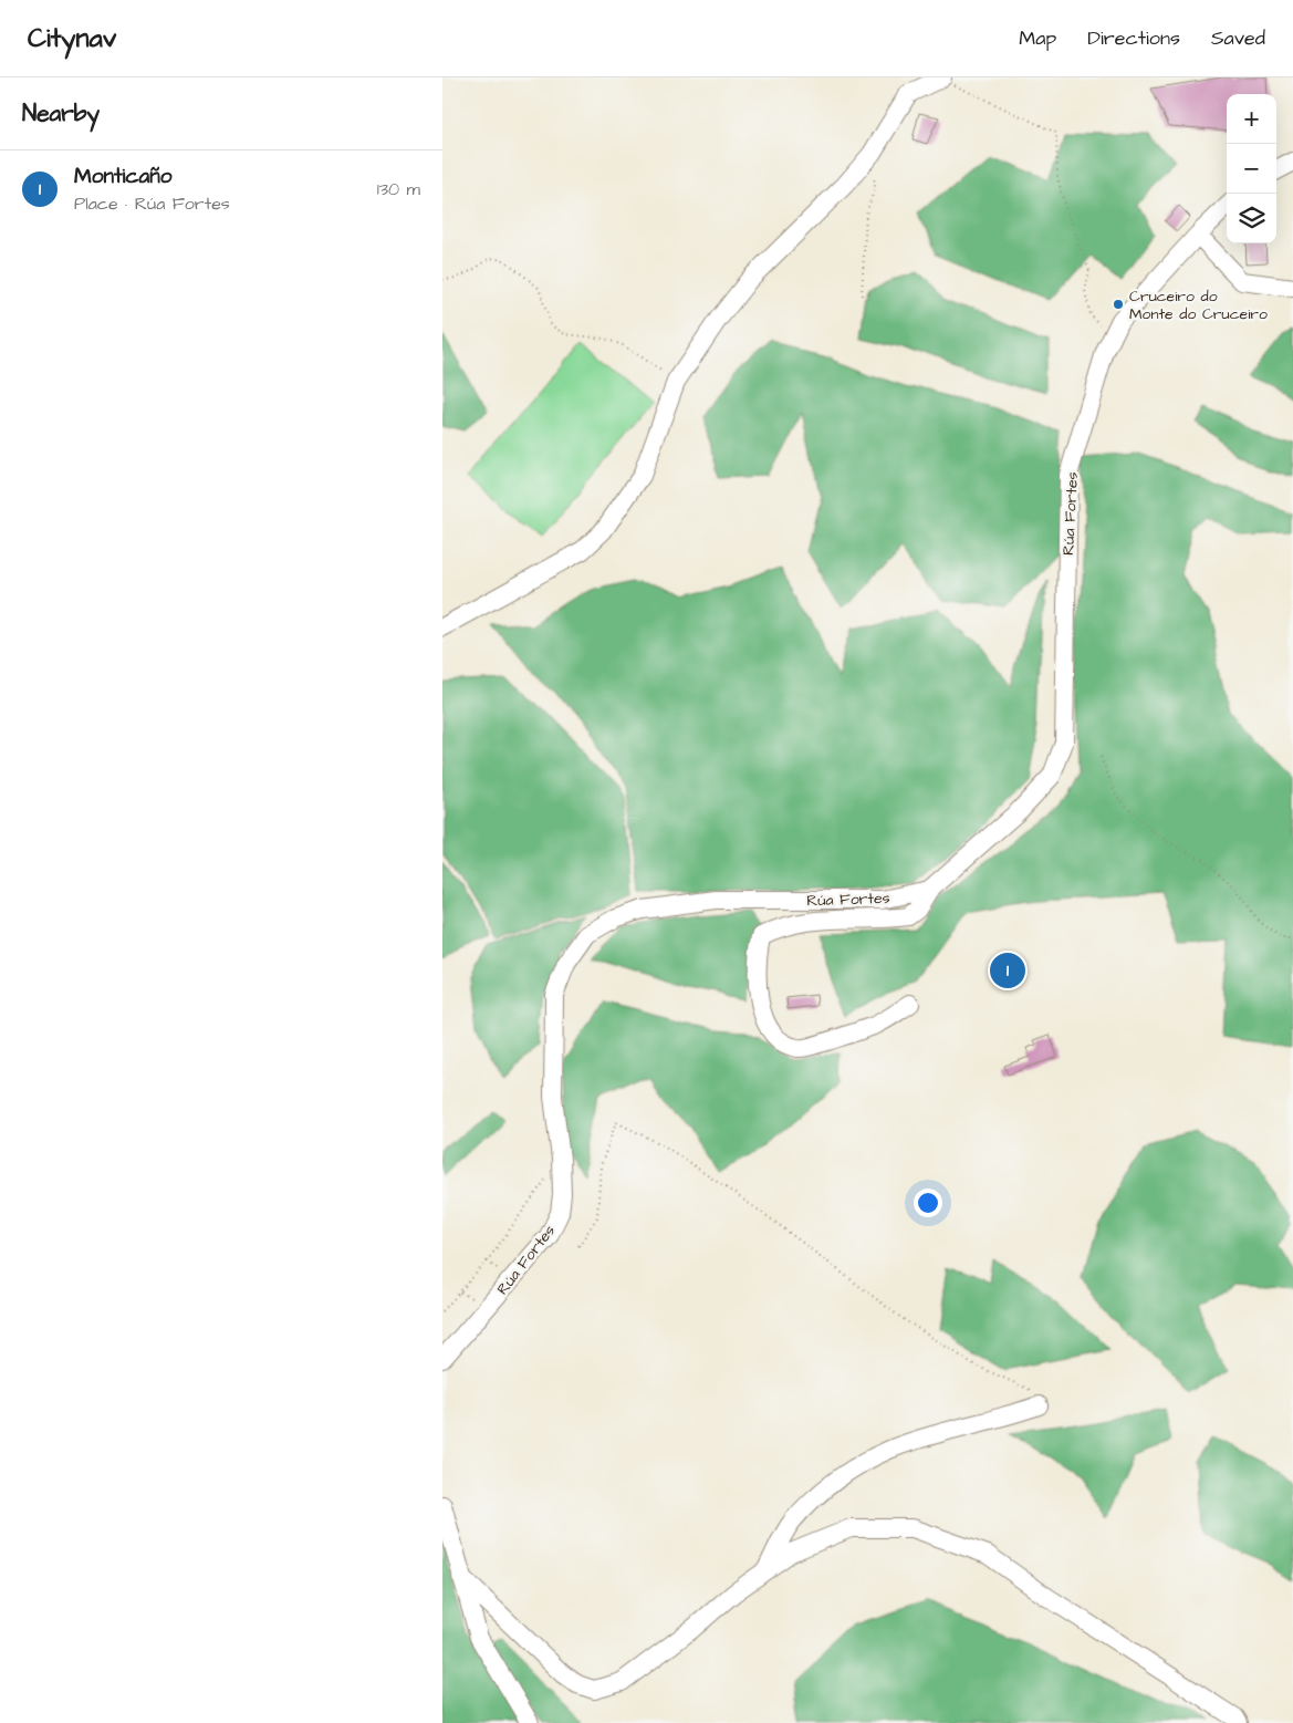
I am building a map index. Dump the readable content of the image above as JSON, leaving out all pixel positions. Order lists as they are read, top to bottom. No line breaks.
{"streets":{"street":["Rúa Fortes"]},"places":["Cruceiro do Monte do Cruceiro"],"page":{"header":"Citynav","nav":["Map","Directions","Saved"],"heading":"Nearby","map_buttons":["+","−"],"list":[{"mark":"1","name":"Monticaño","note":"Place · Rúa Fortes","value":"130 m"}],"pins":"1"}}
